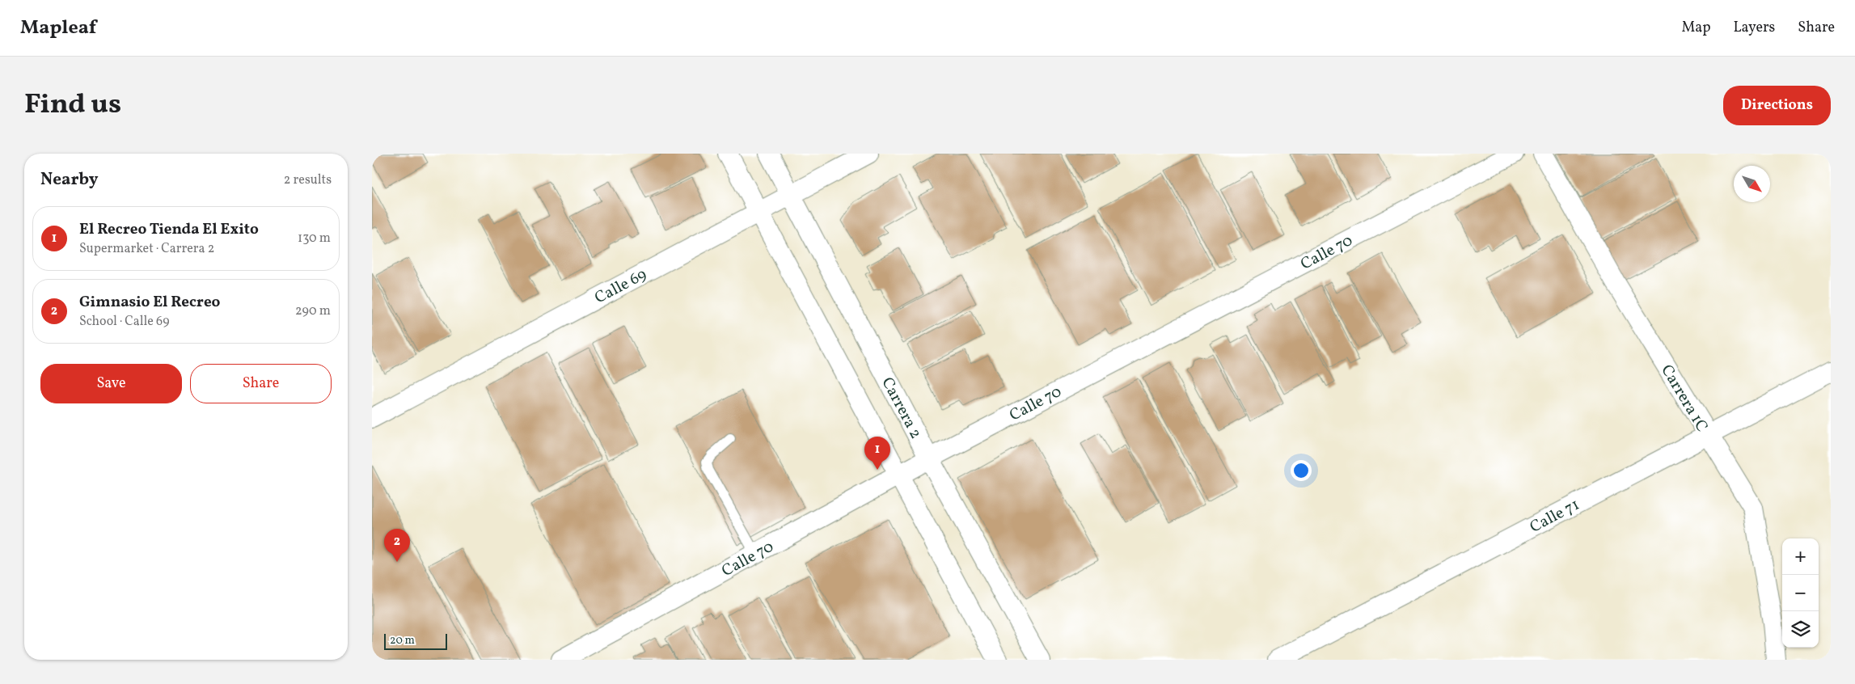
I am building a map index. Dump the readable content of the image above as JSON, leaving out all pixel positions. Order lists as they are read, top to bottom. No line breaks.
{"streets":{"street":["Calle 70","Calle 69","Carrera 1C","Carrera 2","Calle 71"]},"crossings":[["Calle 70","Carrera 2"],["Calle 69","Carrera 2"],["Carrera 1C","Calle 71"]],"scale_bar":"20 m","north":"bottom right","page":{"header":"Mapleaf","nav":["Map","Layers","Share"],"title":"Find us","buttons":["Directions",["Save","Share"]],"heading":["Nearby","2 results"],"list":[{"mark":"1","name":"El Recreo Tienda El Exito","note":"Supermarket · Carrera 2","value":"130 m"},{"mark":"2","name":"Gimnasio El Recreo","note":"School · Calle 69","value":"290 m"}],"pins":["1","2"],"map_buttons":["+","−"],"scale":"20 m"}}
